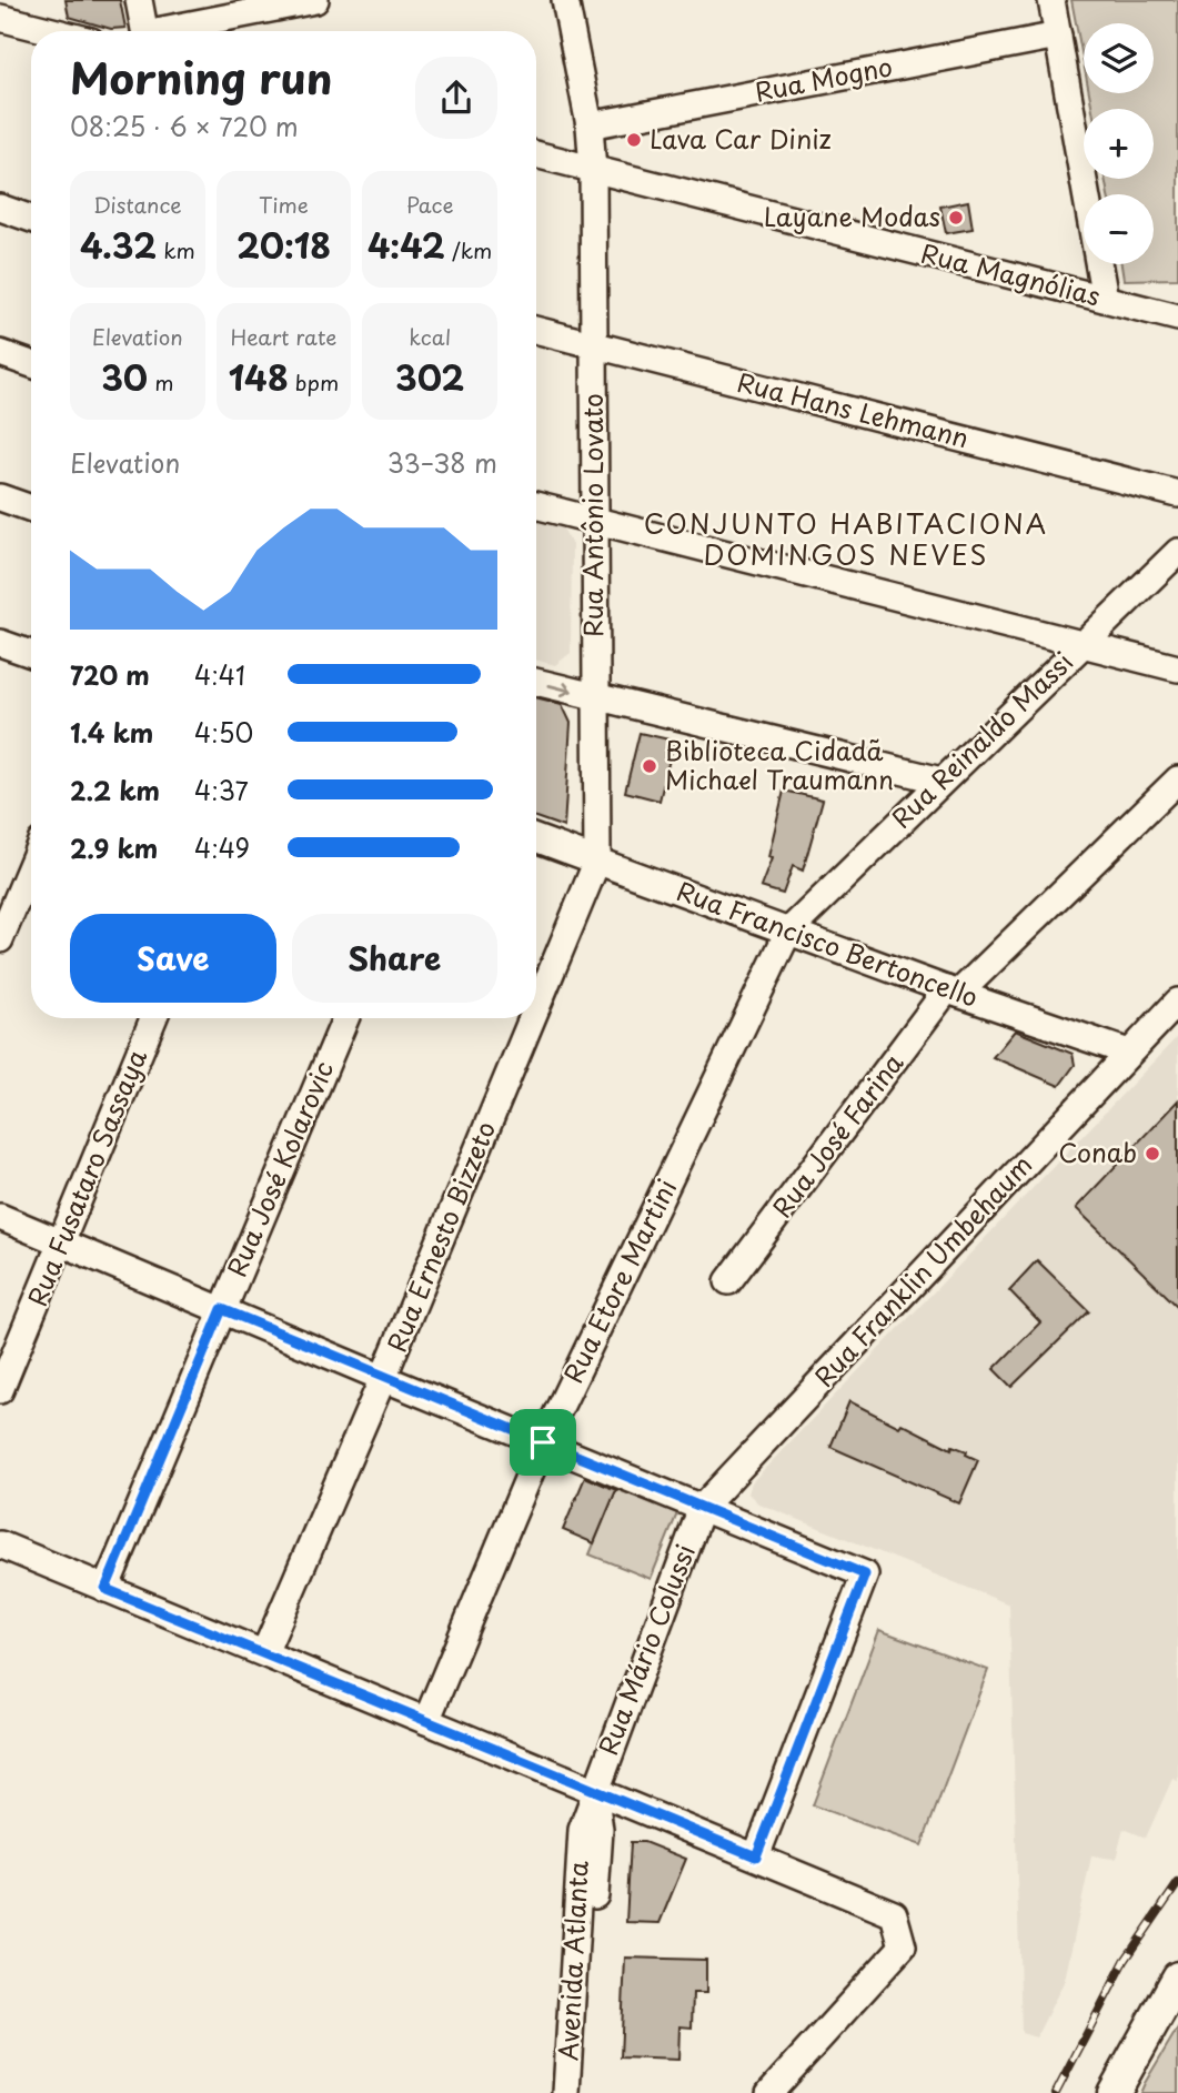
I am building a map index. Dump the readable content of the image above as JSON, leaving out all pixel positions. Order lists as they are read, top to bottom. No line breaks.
{"streets":{"street":["Rua Mogno","Rua Magnólias","Rua Hans Lehmann","Rua Antônio Lovato","Rua Reinaldo Massi","Rua Francisco Bertoncello","Rua José Farina","Rua José Kolarovic","Rua Fusataro Sassaya","Rua Ernesto Bizzeto","Rua Franklin Umbehaum","Rua Etore Martini","Rua Mário Colussi","Avenida Atlanta"]},"crossings":[["Rua Mogno","Rua Antônio Lovato"],["Rua Magnólias","Rua Antônio Lovato"],["Rua Hans Lehmann","Rua Antônio Lovato"],["Rua Antônio Lovato","Rua Francisco Bertoncello"],["Rua Antônio Lovato","Rua Ernesto Bizzeto"],["Rua Reinaldo Massi","Rua Francisco Bertoncello"],["Rua Reinaldo Massi","Rua Etore Martini"],["Rua Francisco Bertoncello","Rua José Farina"],["Rua Francisco Bertoncello","Rua Ernesto Bizzeto"],["Rua Francisco Bertoncello","Rua Franklin Umbehaum"],["Rua Francisco Bertoncello","Rua Etore Martini"],["Rua Franklin Umbehaum","Rua Mário Colussi"],["Rua Mário Colussi","Avenida Atlanta"]],"districts":["CONJUNTO HABITACIONA DOMINGOS NEVES"],"places":["Lava Car Diniz","Layane Modas","Biblioteca Cidadã Michael Traumann","Conab"],"page":{"map_buttons":["+","−"],"heading":["Morning run","08:25 · 6 × 720 m"],"stats":[["Distance","4.32 km"],["Time","20:18"],["Pace","4:42 /km"],["Elevation","30 m"],["Heart rate","148 bpm"],["kcal","302"]],"chart":["Elevation","33–38 m"],"list":[{"name":"720 m","note":"4:41"},{"name":"1.4 km","note":"4:50"},{"name":"2.2 km","note":"4:37"},{"name":"2.9 km","note":"4:49"}],"buttons":["Save","Share"]}}
